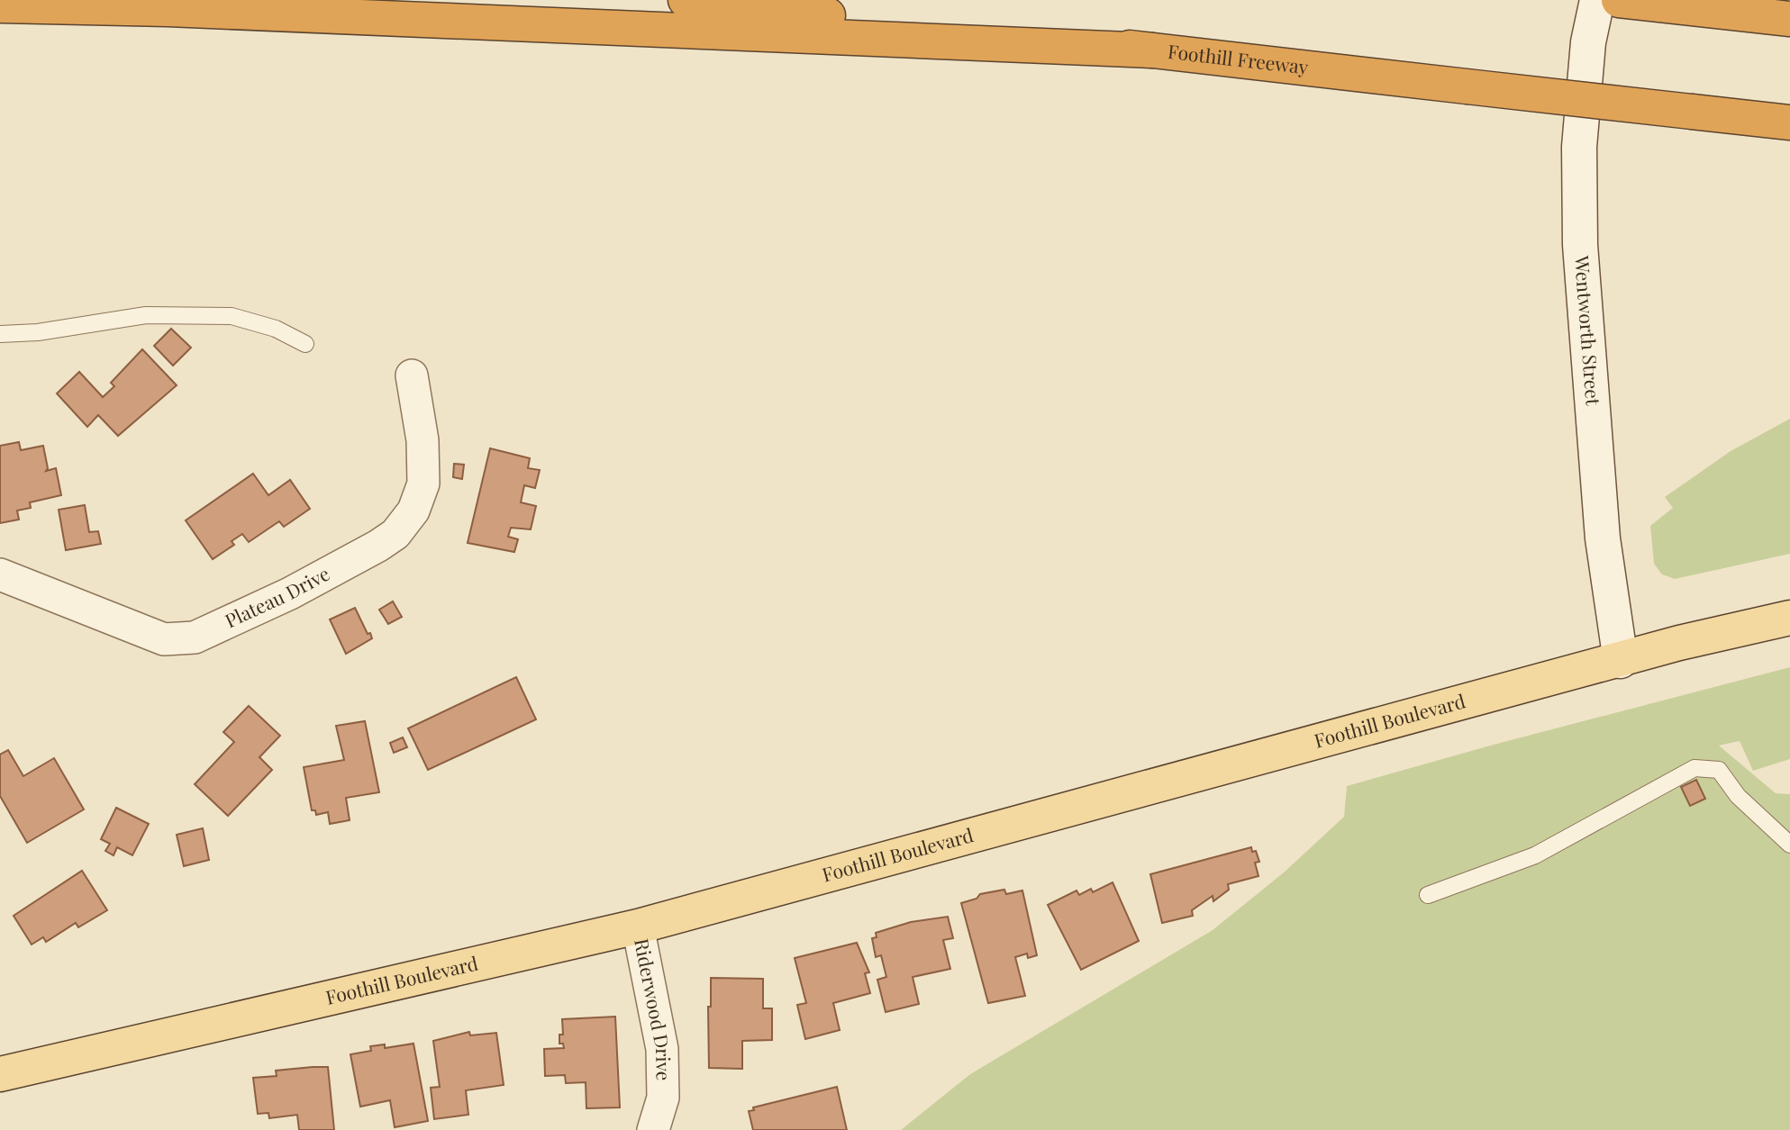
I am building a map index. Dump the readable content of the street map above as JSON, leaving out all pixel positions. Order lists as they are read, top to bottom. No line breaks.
{"streets":{"highway":["Foothill Freeway"],"main road":["Wentworth Street","Foothill Boulevard"],"street":["Plateau Drive","Riderwood Drive"]},"crossings":[["Wentworth Street","Foothill Boulevard"],["Foothill Boulevard","Riderwood Drive"]]}
